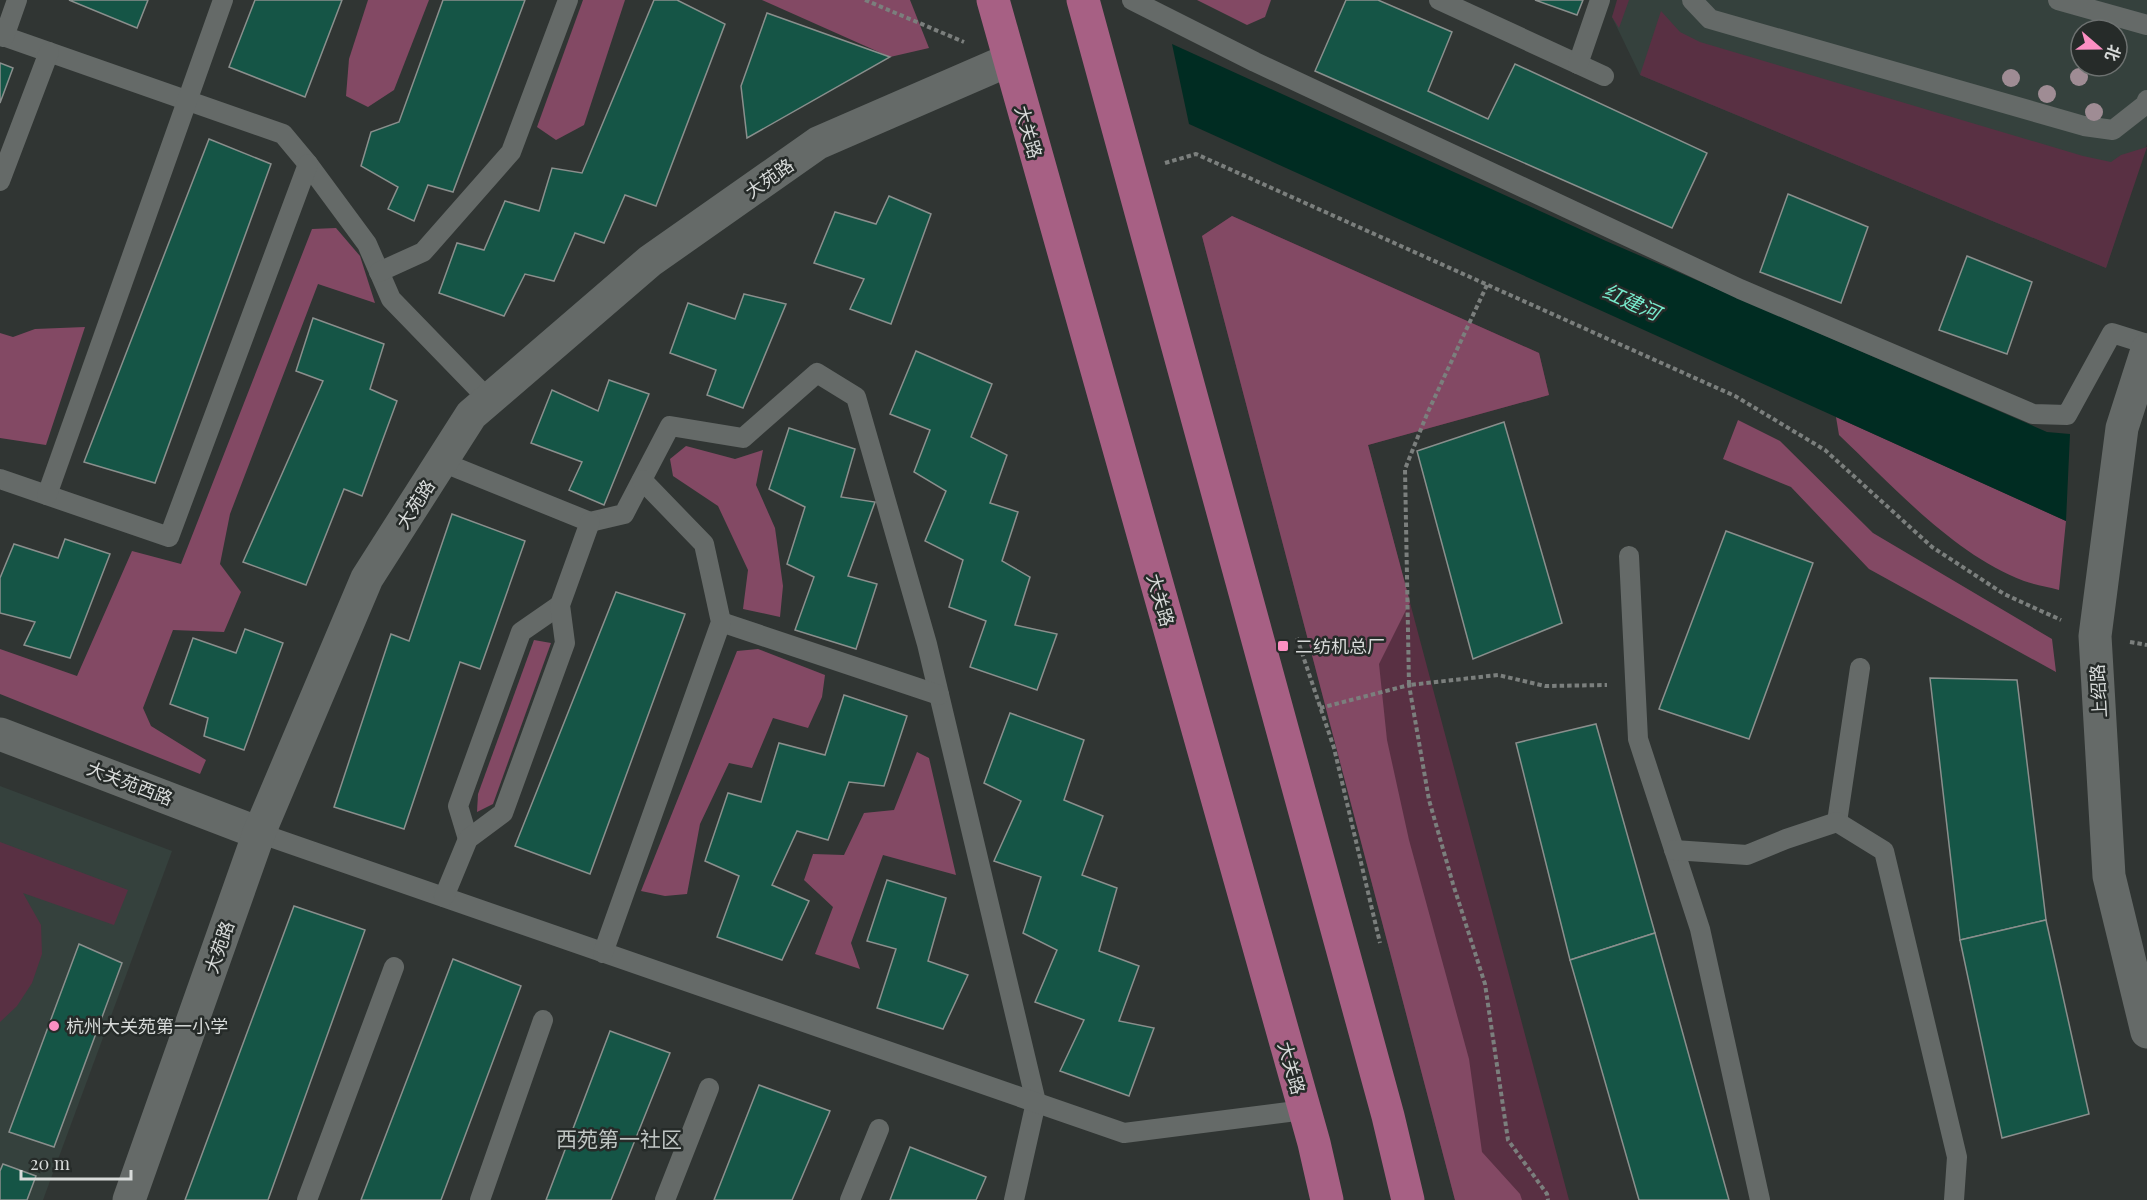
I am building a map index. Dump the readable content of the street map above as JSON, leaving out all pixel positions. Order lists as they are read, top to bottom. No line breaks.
{"streets":{"main road":["大关路"],"street":["大苑路","上绍路","大关苑西路"]},"crossings":[["大关路","大苑路"],["大苑路","大关苑西路"]],"districts":["西苑第一社区"],"water":["红建河"],"places":{"transit":["二纺机总厂"],"other":["杭州大关苑第一小学"]},"scale_bar":"20 m","north":"right"}
